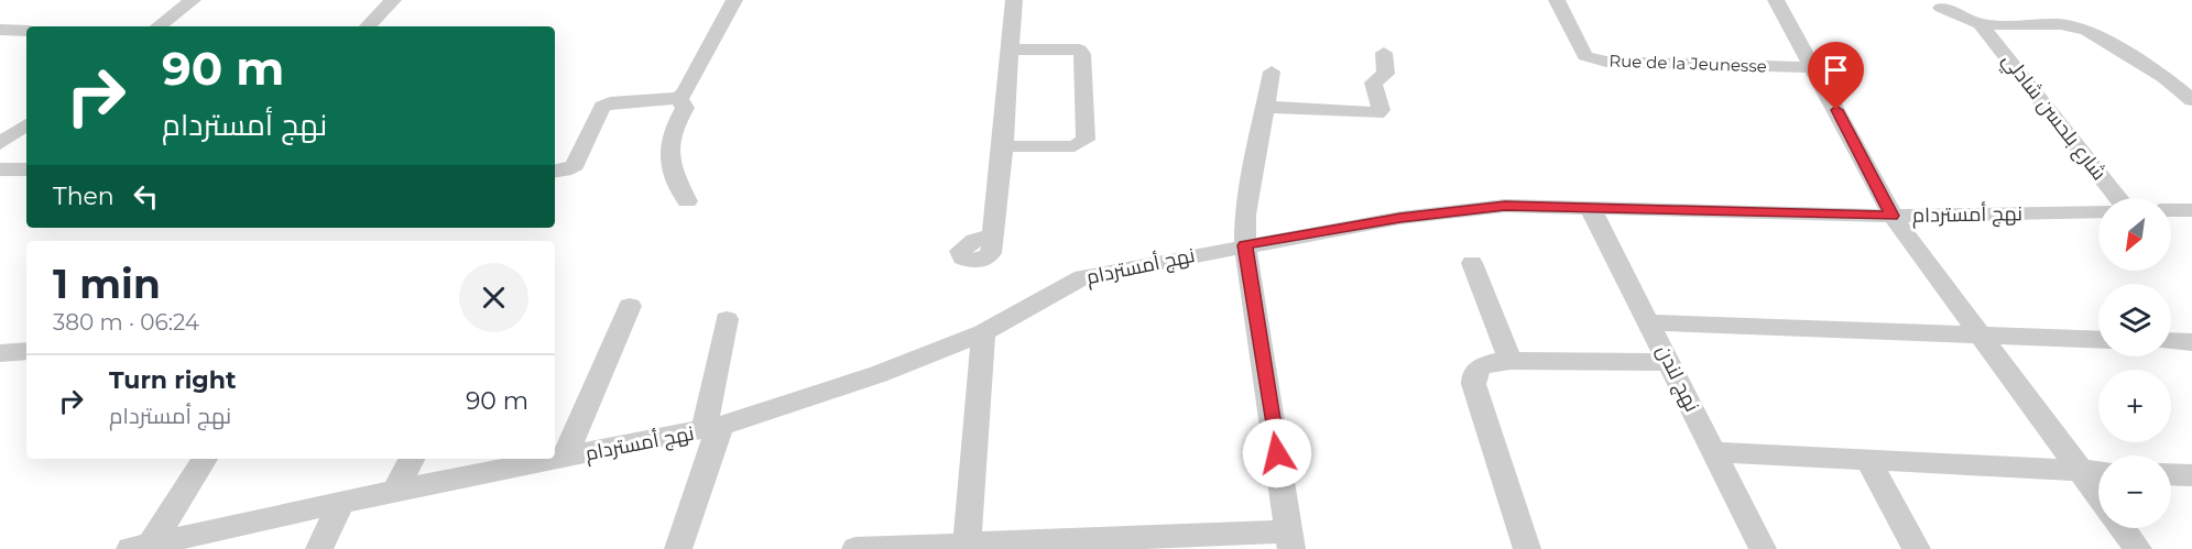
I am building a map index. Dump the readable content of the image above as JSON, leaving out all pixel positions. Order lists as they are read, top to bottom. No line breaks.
{"streets":{"street":["Rue de la Jeunesse","شارع بلحسن شادلي","نهج أمستردام","نهج لندن"]},"crossings":[["نهج أمستردام","نهج لندن"]],"north":"bottom left","page":{"turn":["90 m","نهج أمستردام"],"then":"Then","map_buttons":["+","−"],"heading":["1 min","380 m · 06:24"],"list":[{"name":"Turn right","note":"نهج أمستردام","value":"90 m"}]}}
